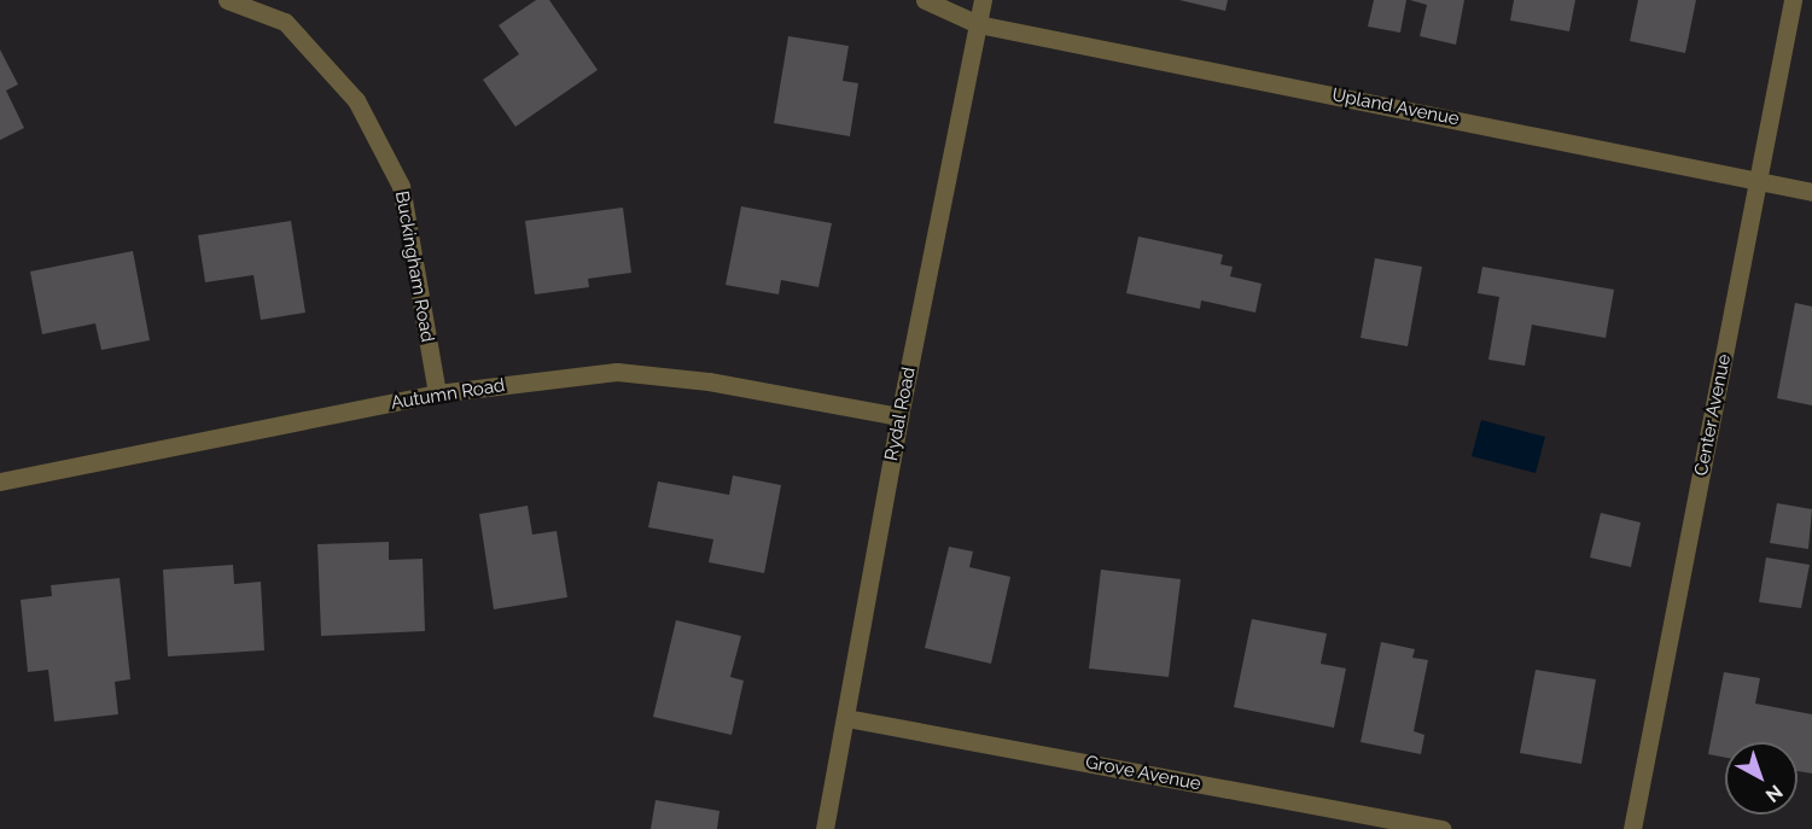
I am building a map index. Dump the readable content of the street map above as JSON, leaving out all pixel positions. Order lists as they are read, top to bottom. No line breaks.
{"streets":{"street":["Upland Avenue","Buckingham Road","Autumn Road","Rydal Road","Center Avenue","Grove Avenue"]},"crossings":[["Upland Avenue","Rydal Road"],["Upland Avenue","Center Avenue"],["Buckingham Road","Autumn Road"],["Autumn Road","Rydal Road"],["Rydal Road","Grove Avenue"]],"north":"bottom right"}
